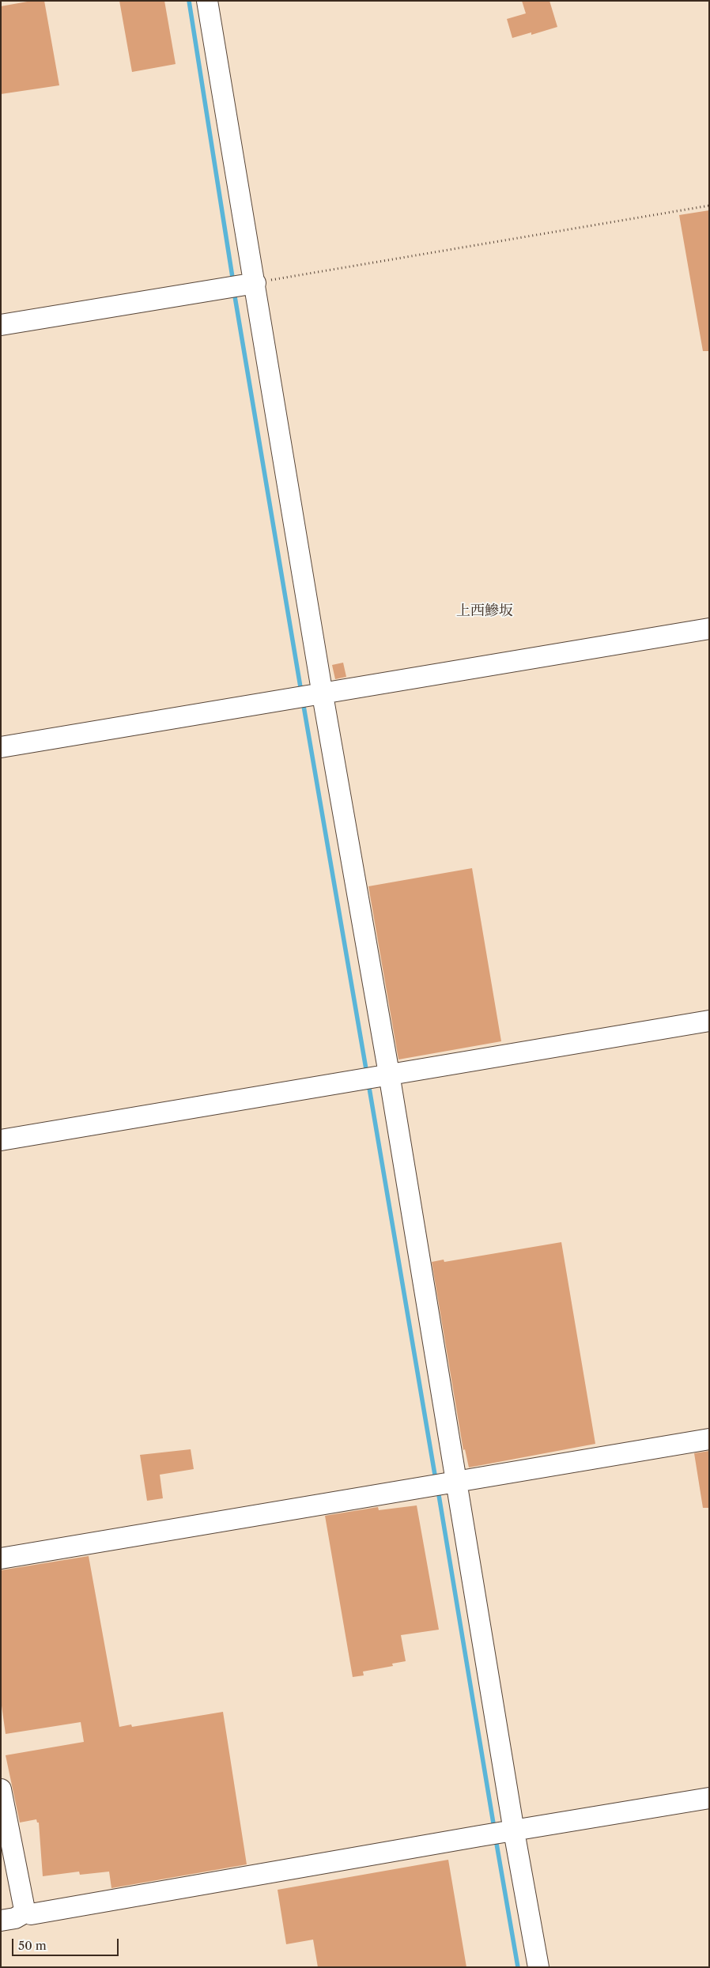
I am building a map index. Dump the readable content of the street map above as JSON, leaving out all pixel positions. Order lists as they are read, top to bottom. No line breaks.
{"districts":["上西鰺坂"],"scale_bar":"50 m"}
